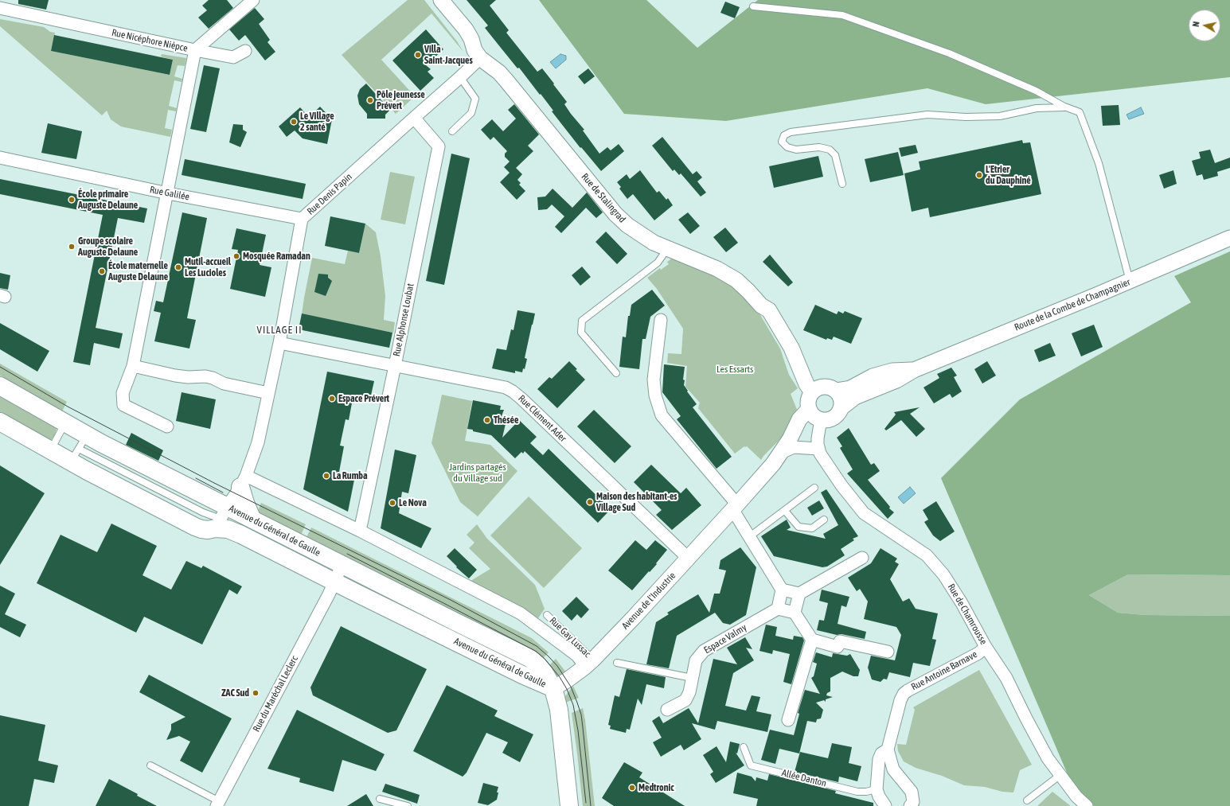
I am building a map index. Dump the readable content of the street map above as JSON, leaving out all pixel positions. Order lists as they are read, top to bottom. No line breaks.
{"streets":{"main road":["Avenue du Général de Gaulle"],"street":["Rue Nicéphore Nièpce","Rue Galilée","Rue Denis Papin","Rue de Stalingrad","Route de la Combe de Champagnier","Rue Alphonse Loubat","Rue Clément Ader","Avenue de l'Industrie","Rue de Chamrousse","Espace Valmy","Rue Antoine Barnave","Rue du Maréchal Leclerc"],"lane":["Rue Gay Lussac","Allée Danton"]},"crossings":[["Rue Nicéphore Nièpce","Rue Galilée"],["Rue Galilée","Rue Denis Papin"],["Rue Denis Papin","Rue de Stalingrad"],["Rue Denis Papin","Rue Alphonse Loubat"],["Rue Denis Papin","Rue Clément Ader"],["Rue Denis Papin","Avenue du Général de Gaulle"],["Rue de Stalingrad","Route de la Combe de Champagnier"],["Rue de Stalingrad","Avenue de l'Industrie"],["Rue de Stalingrad","Rue de Chamrousse"],["Route de la Combe de Champagnier","Avenue de l'Industrie"],["Route de la Combe de Champagnier","Rue de Chamrousse"],["Rue Alphonse Loubat","Rue Clément Ader"],["Rue Clément Ader","Avenue de l'Industrie"],["Avenue du Général de Gaulle","Avenue de l'Industrie"],["Avenue du Général de Gaulle","Rue du Maréchal Leclerc"],["Avenue de l'Industrie","Rue de Chamrousse"],["Avenue de l'Industrie","Rue Gay Lussac"],["Rue de Chamrousse","Rue Antoine Barnave"],["Rue Antoine Barnave","Allée Danton"]],"districts":["VILLAGE II"],"parks":["Les Essarts","Jardins partagés du Village sud"],"places":["Villa Saint-Jacques","Pôle jeunesse Prévert","Le Village 2 santé","L'Etrier du Dauphiné","École primaire Auguste Delaune","Groupe scolaire Auguste Delaune","Mosquée Ramadan","Mutil-accueil Les Lucioles","École maternelle Auguste Delaune","Espace Prévert","Thésée","La Rumba","Maison des habitant-es Village Sud","Le Nova","ZAC Sud","Medtronic"],"north":"left"}
